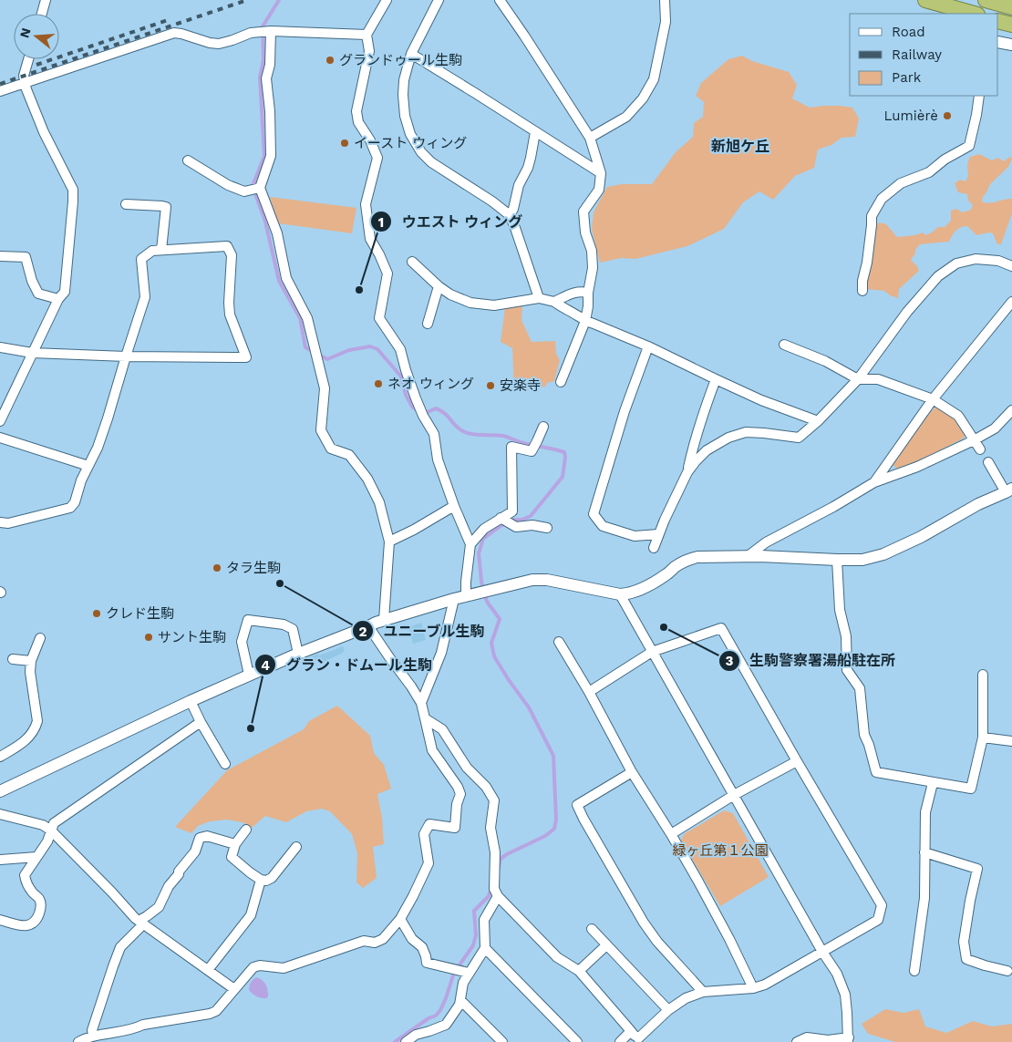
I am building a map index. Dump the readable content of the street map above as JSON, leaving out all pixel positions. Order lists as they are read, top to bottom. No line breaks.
{"districts":["新旭ケ丘"],"parks":["緑ヶ丘第１公園"],"places":["グランドゥール生駒","Lumièrè","イースト ウィング","ウエスト ウィング","ネオ ウィング","安楽寺","タラ生駒","ユニーブル生駒","クレド生駒","生駒警察署湯船駐在所","サント生駒","グラン・ドムール生駒"],"legend":["Road","Railway","Park"],"north":"left"}
